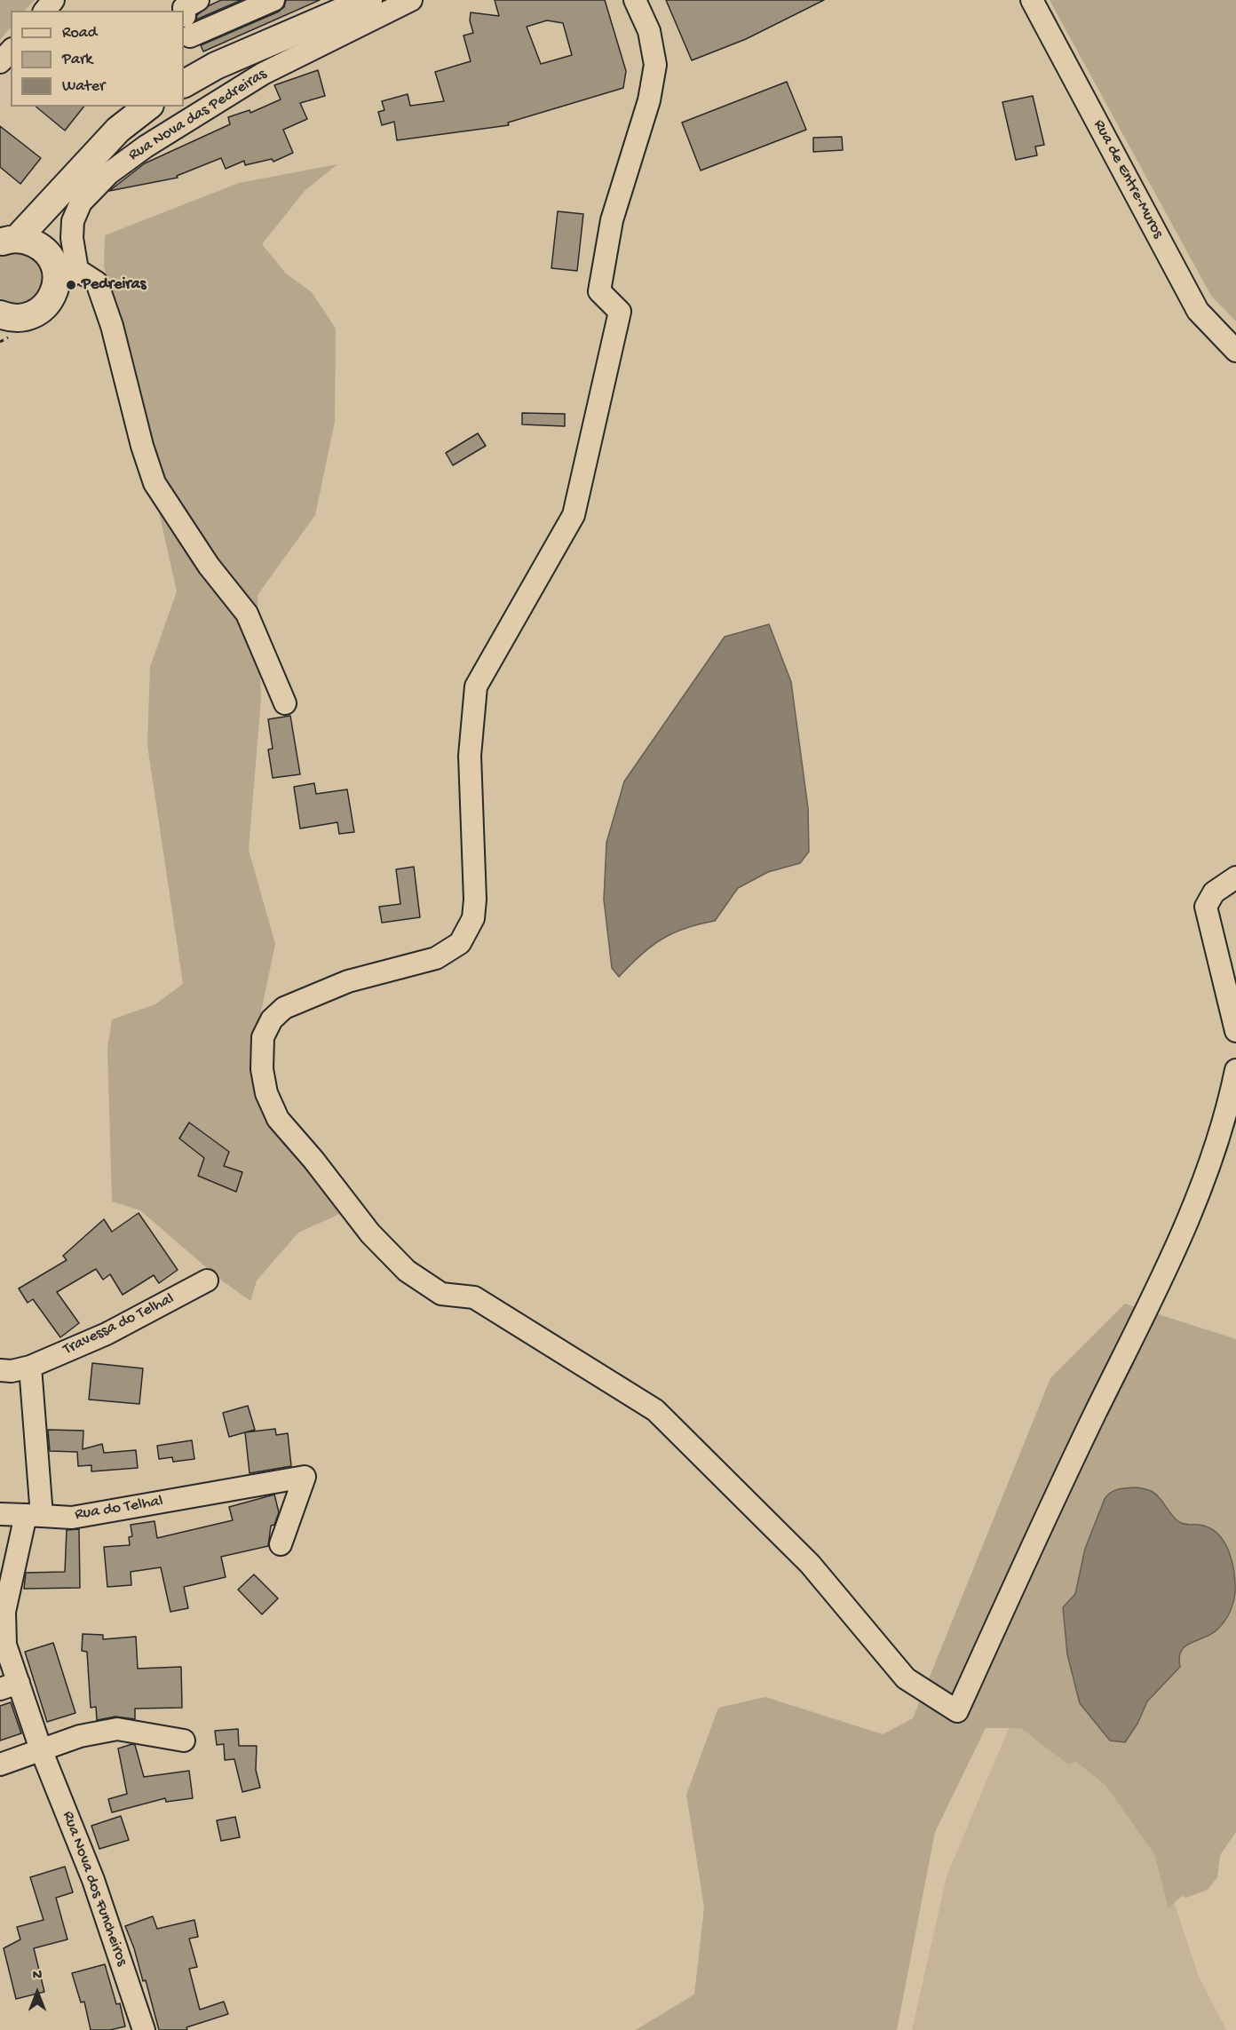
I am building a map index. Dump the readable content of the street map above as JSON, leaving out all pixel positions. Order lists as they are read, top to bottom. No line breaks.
{"streets":{"street":["Rua Nova das Pedreiras","Rua de Entre-Muros","Travessa do Telhal","Rua do Telhal","Rua Nova dos Funcheiros"]},"crossings":[["Rua do Telhal","Rua Nova dos Funcheiros"]],"places":["Pedreiras"],"legend":["Road","Park","Water"],"north":"top"}
